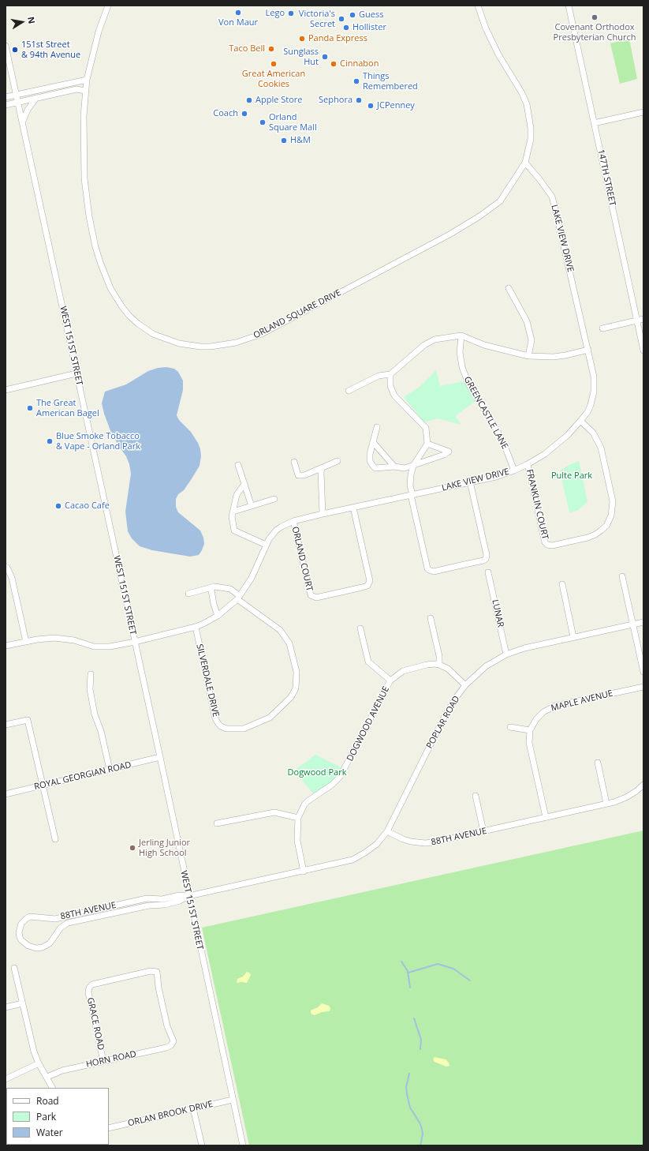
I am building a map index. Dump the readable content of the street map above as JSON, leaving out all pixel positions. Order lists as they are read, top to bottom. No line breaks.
{"streets":{"street":["147TH STREET","LAKE VIEW DRIVE","ORLAND SQUARE DRIVE","WEST 151ST STREET","GREENCASTLE LANE","FRANKLIN COURT","ORLAND COURT","LUNAR","SILVERDALE DRIVE","MAPLE AVENUE","POPLAR ROAD","DOGWOOD AVENUE","ROYAL GEORGIAN ROAD","88TH AVENUE","GRACE ROAD","HORN ROAD","ORLAN BROOK DRIVE"]},"crossings":[["LAKE VIEW DRIVE","ORLAND SQUARE DRIVE"],["LAKE VIEW DRIVE","WEST 151ST STREET"],["LAKE VIEW DRIVE","GREENCASTLE LANE"],["LAKE VIEW DRIVE","FRANKLIN COURT"],["LAKE VIEW DRIVE","ORLAND COURT"],["LAKE VIEW DRIVE","SILVERDALE DRIVE"],["WEST 151ST STREET","ROYAL GEORGIAN ROAD"],["WEST 151ST STREET","88TH AVENUE"],["WEST 151ST STREET","ORLAN BROOK DRIVE"],["LUNAR","POPLAR ROAD"],["POPLAR ROAD","88TH AVENUE"],["DOGWOOD AVENUE","88TH AVENUE"],["GRACE ROAD","HORN ROAD"]],"parks":["Pulte Park","Dogwood Park"],"places":["Von Maur","Lego","Guess","Covenant Orthodox Presbyterian Church","Victoria's Secret","Hollister","Panda Express","Taco Bell","151st Street & 94th Avenue","Sunglass Hut","Great American Cookies","Cinnabon","Things Remembered","Apple Store","Sephora","JCPenney","Coach","Orland Square Mall","H&M","The Great American Bagel","Blue Smoke Tobacco & Vape - Orland Park","Cacao Cafe","Jerling Junior High School"],"legend":["Road","Park","Water"],"north":"right"}
